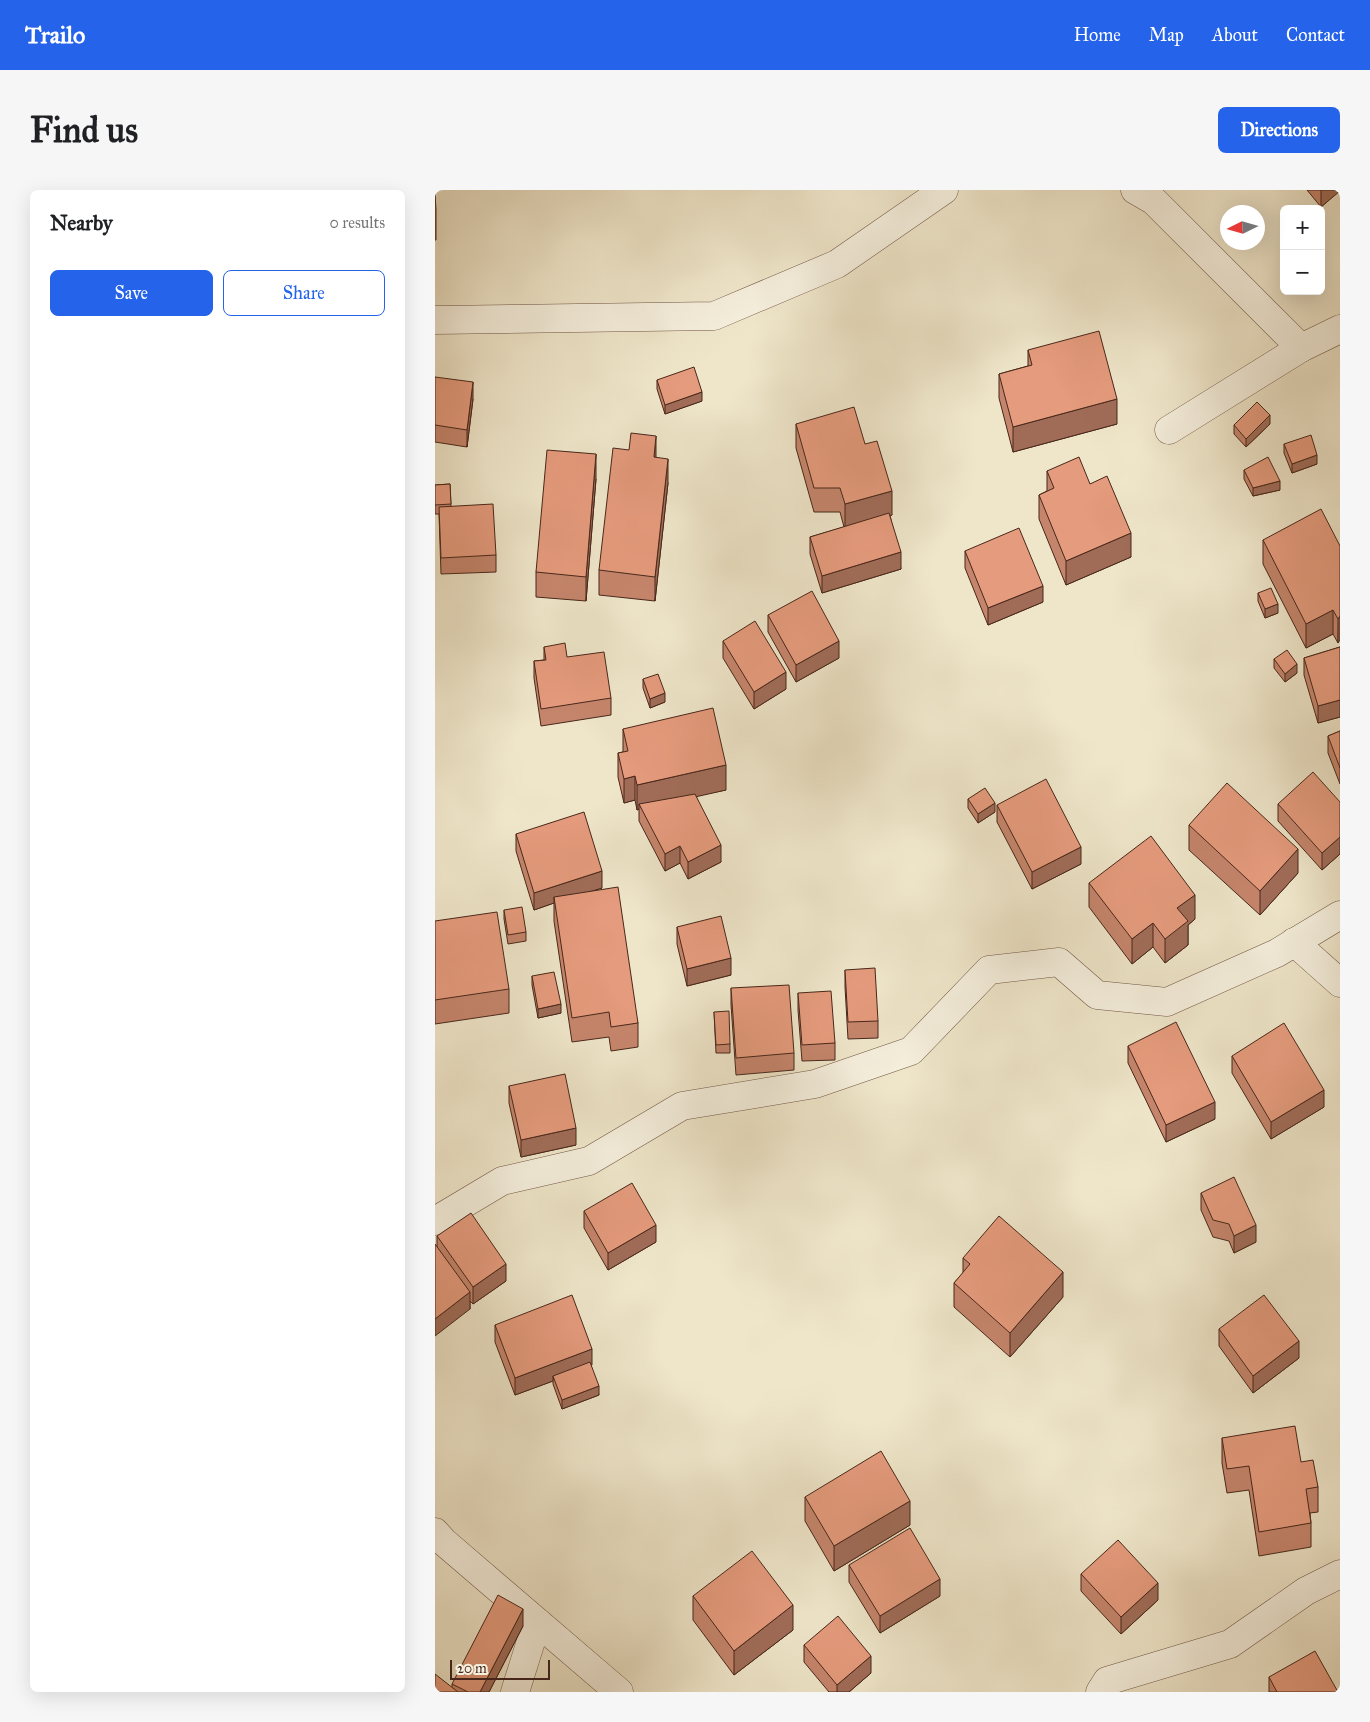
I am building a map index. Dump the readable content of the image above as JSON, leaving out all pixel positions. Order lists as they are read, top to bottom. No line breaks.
{"scale_bar":"20 m","north":"left","page":{"header":"Trailo","nav":["Home","Map","About","Contact"],"buttons":["Directions",["Save","Share"]],"title":"Find us","heading":["Nearby","0 results"],"map_buttons":["+","−"],"scale":"20 m"}}
